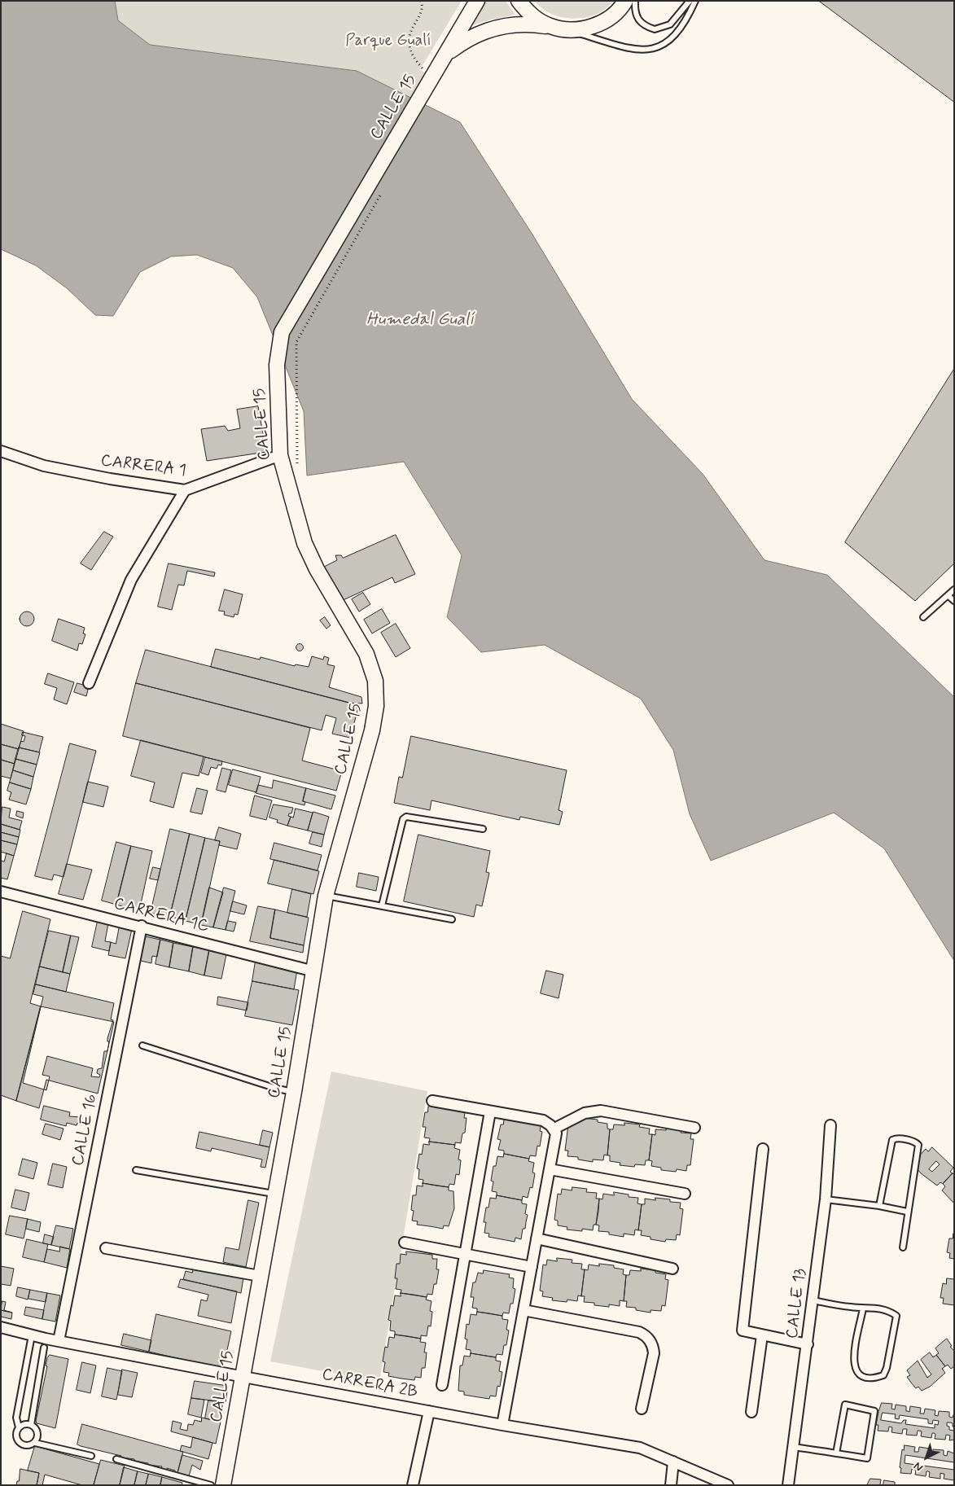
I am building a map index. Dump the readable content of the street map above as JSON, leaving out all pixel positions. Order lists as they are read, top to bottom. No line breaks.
{"streets":{"street":["CALLE 15","CARRERA 1","CARRERA 1C","CALLE 16","CALLE 13","CARRERA 2B"]},"crossings":[["CALLE 15","CARRERA 1"],["CALLE 15","CARRERA 1C"],["CALLE 15","CARRERA 2B"],["CARRERA 1C","CALLE 16"],["CALLE 16","CARRERA 2B"]],"water":["Humedal Gualí"],"parks":["Parque Gualí"],"north":"bottom left"}
